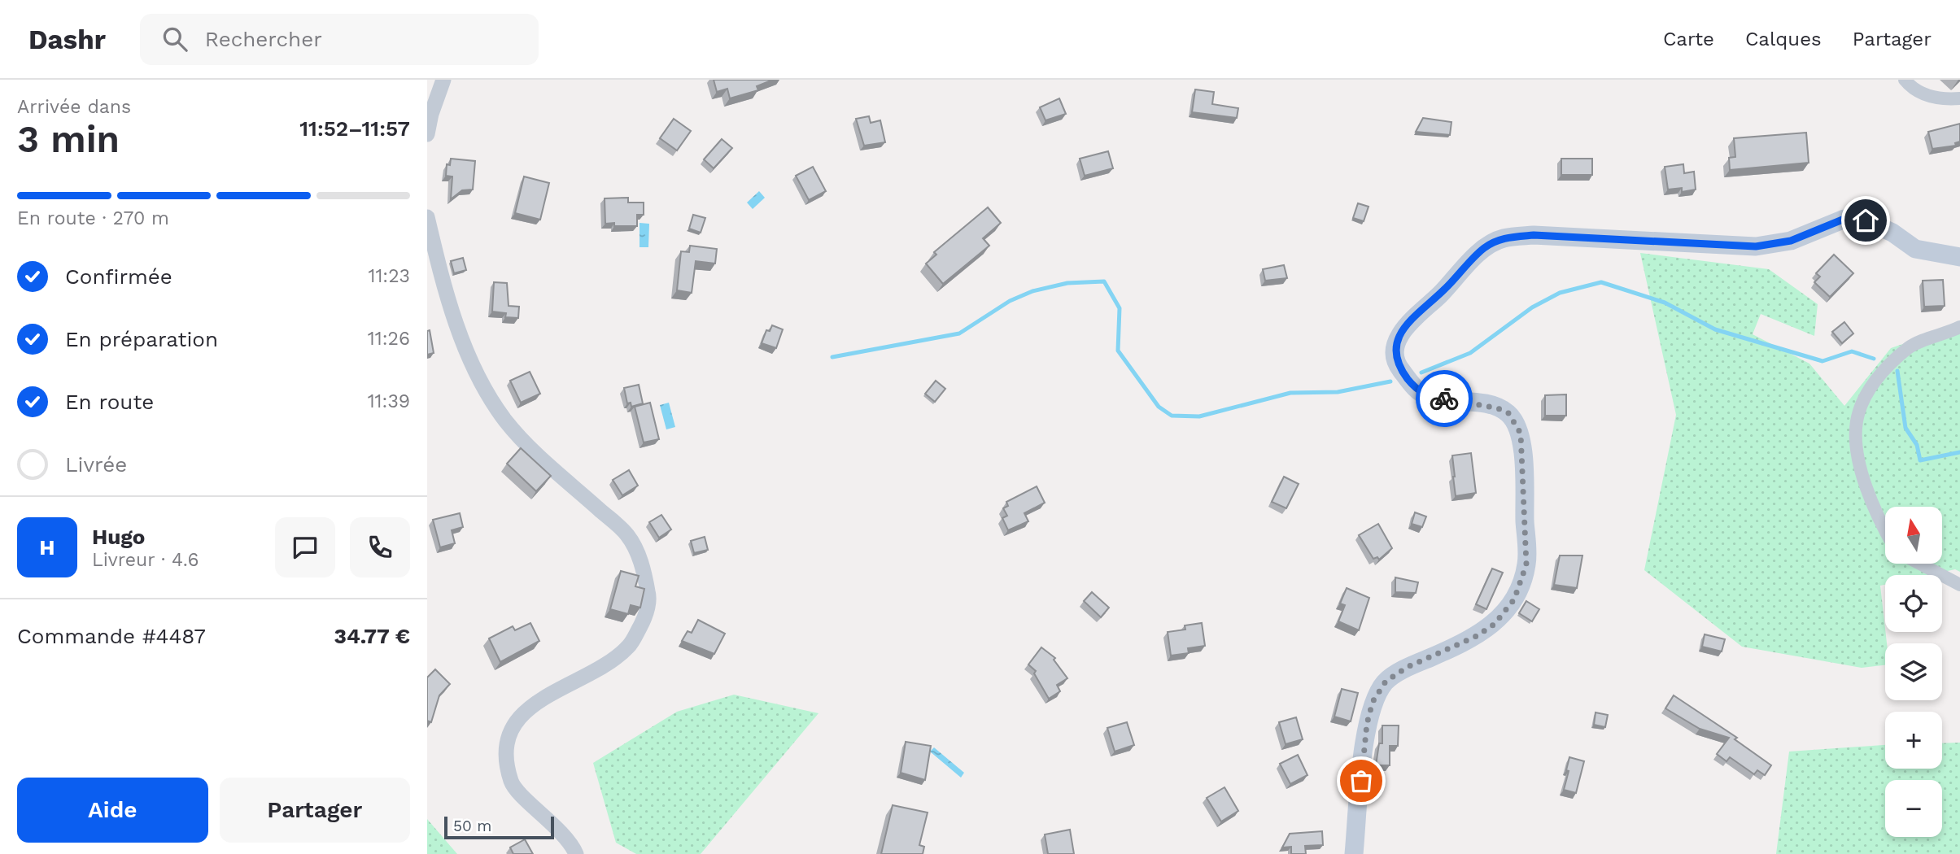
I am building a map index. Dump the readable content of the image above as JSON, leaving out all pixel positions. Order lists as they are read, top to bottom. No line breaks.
{"scale_bar":"50 m","north":"top","page":{"header":"Dashr","search":"Rechercher","nav":["Carte","Calques","Partager"],"heading":["3 min","Arrivée dans","11:52–11:57"],"panel":["Hugo","Livreur · 4.6","Commande #4487","34.77 €"],"bar":"En route · 270 m","list":[["Confirmée","11:23"],["En préparation","11:26"],["En route","11:39"],"Livrée"],"map_buttons":["+","−"],"round":"H","buttons":["Aide","Partager"],"scale":"50 m"}}
